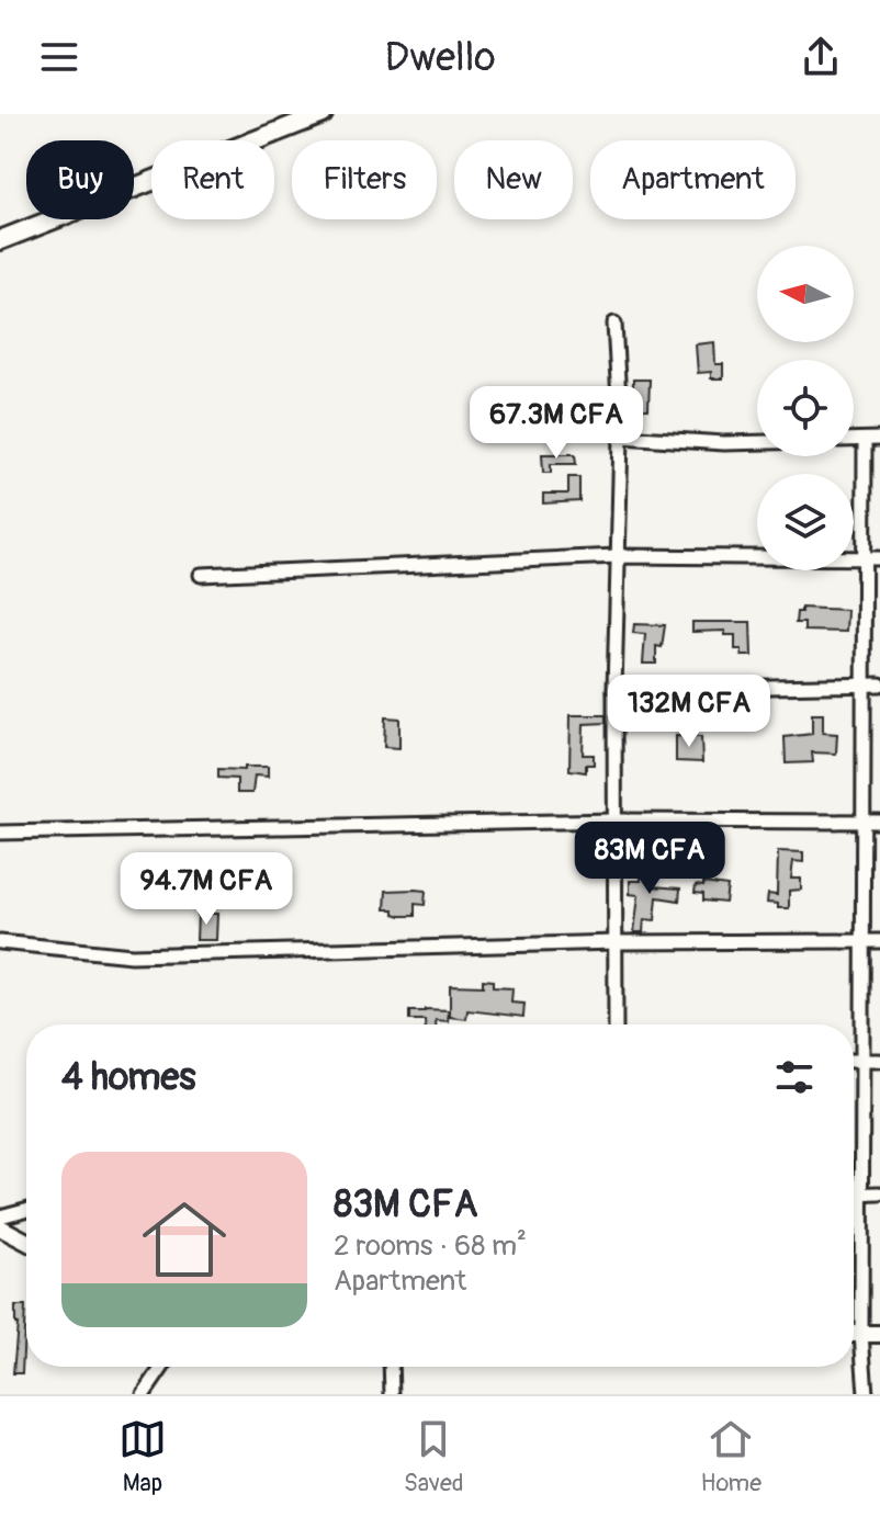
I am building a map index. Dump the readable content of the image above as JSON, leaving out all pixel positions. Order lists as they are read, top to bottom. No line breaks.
{"north":"left","page":{"header":"Dwello","chip":["Buy","Rent","Filters","New","Apartment"],"price":["67.3M CFA","132M CFA","83M CFA","94.7M CFA"],"heading":"4 homes","list":[{"name":"83M CFA","note":"2 rooms · 68 m² · Apartment"}],"tabs":["Map","Saved","Home"]}}
